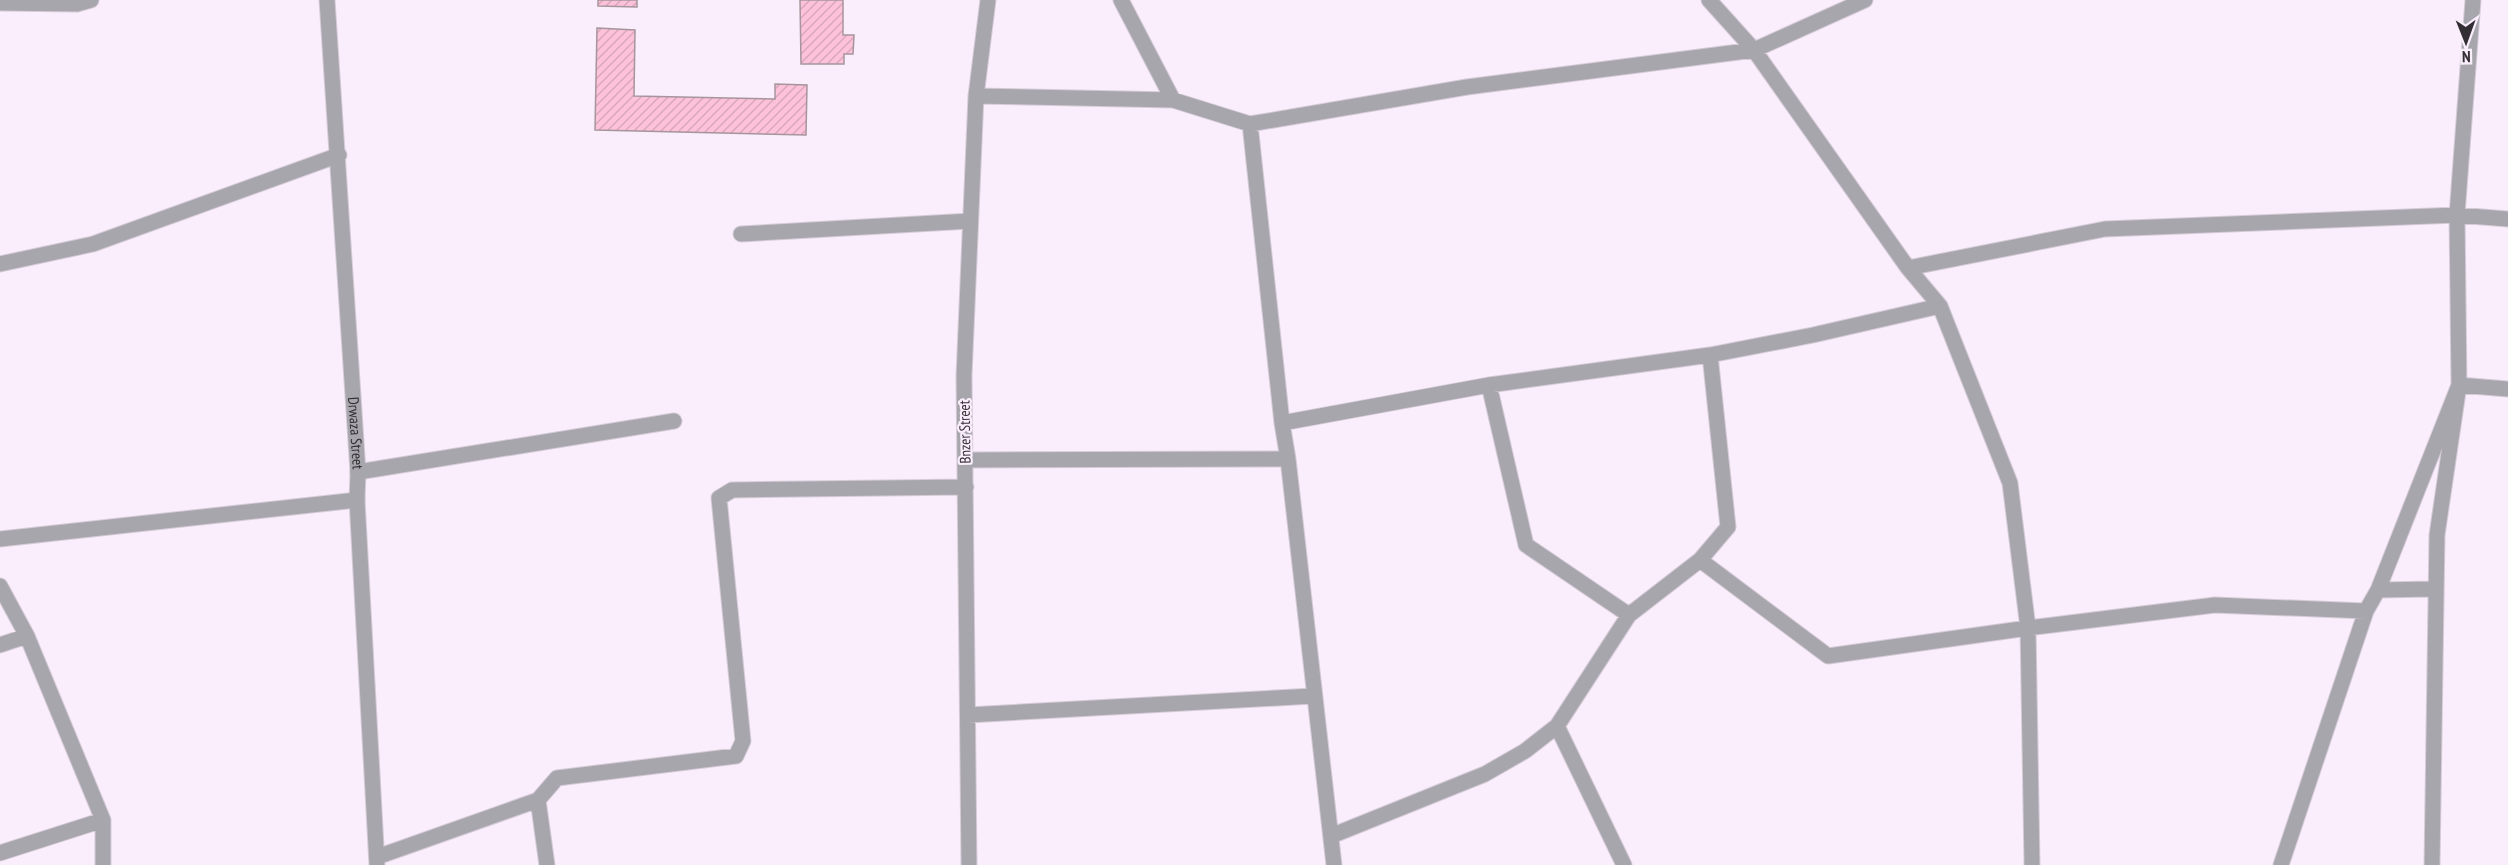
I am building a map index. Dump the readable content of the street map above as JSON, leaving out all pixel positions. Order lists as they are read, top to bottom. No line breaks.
{"streets":{"street":["Drwaza Street","Bnzer Street"]},"north":"bottom"}
